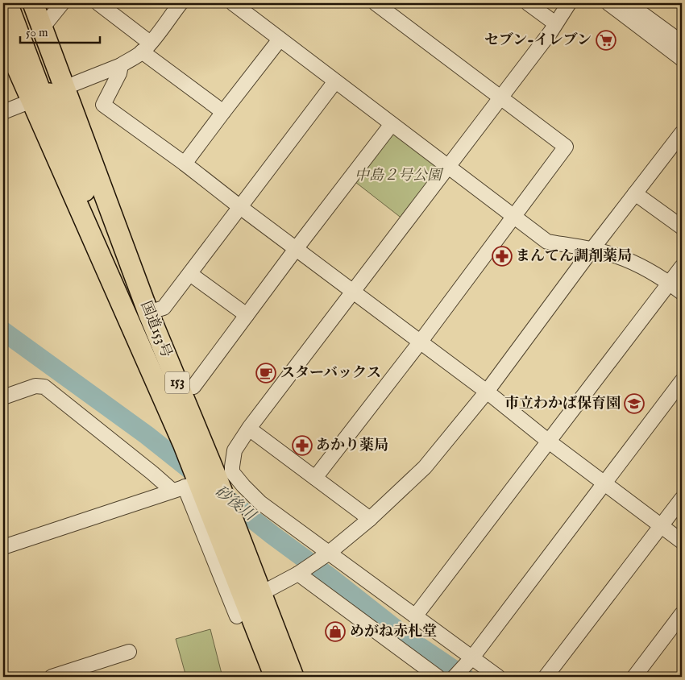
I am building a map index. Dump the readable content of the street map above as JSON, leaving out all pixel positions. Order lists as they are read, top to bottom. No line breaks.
{"streets":{"highway":["国道153号","153"]},"crossings":[["国道153号","153"]],"water":["砂後川"],"parks":["中島２号公園"],"places":{"supermarket":["セブン-イレブン"],"pharmacy":["まんてん調剤薬局","あかり薬局"],"cafe":["スターバックス"],"school or university":["市立わかば保育園"],"shop":["めがね赤札堂"]},"scale_bar":"50 m"}
